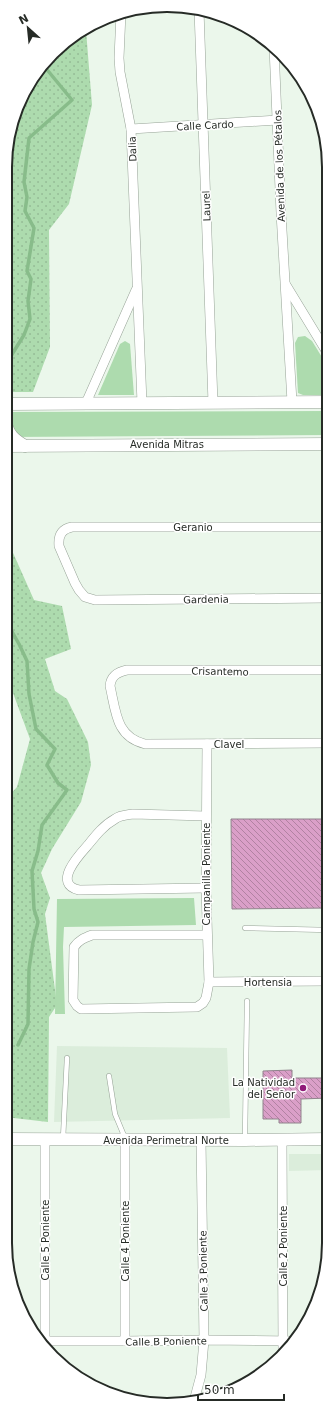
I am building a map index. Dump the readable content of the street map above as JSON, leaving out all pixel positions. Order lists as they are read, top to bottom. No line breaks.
{"streets":{"street":["Calle Cardo","Dalia","Avenida de los Pétalos","Laurel","Avenida Mitras","Geranio","Gardenia","Crisantemo","Clavel","Campanilla Poniente","Hortensia","Avenida Perimetral Norte","Calle 5 Poniente","Calle 4 Poniente","Calle 2 Poniente","Calle 3 Poniente","Calle B Poniente"]},"crossings":[["Calle Cardo","Dalia"],["Calle Cardo","Avenida de los Pétalos"],["Calle Cardo","Laurel"],["Geranio","Gardenia"],["Crisantemo","Clavel"],["Clavel","Campanilla Poniente"],["Campanilla Poniente","Hortensia"],["Avenida Perimetral Norte","Calle 5 Poniente"],["Avenida Perimetral Norte","Calle 4 Poniente"],["Avenida Perimetral Norte","Calle 2 Poniente"],["Avenida Perimetral Norte","Calle 3 Poniente"],["Calle 4 Poniente","Calle B Poniente"],["Calle 3 Poniente","Calle B Poniente"]],"places":["La Natividad del Señor"],"scale_bar":"50 m","north":"top left"}
